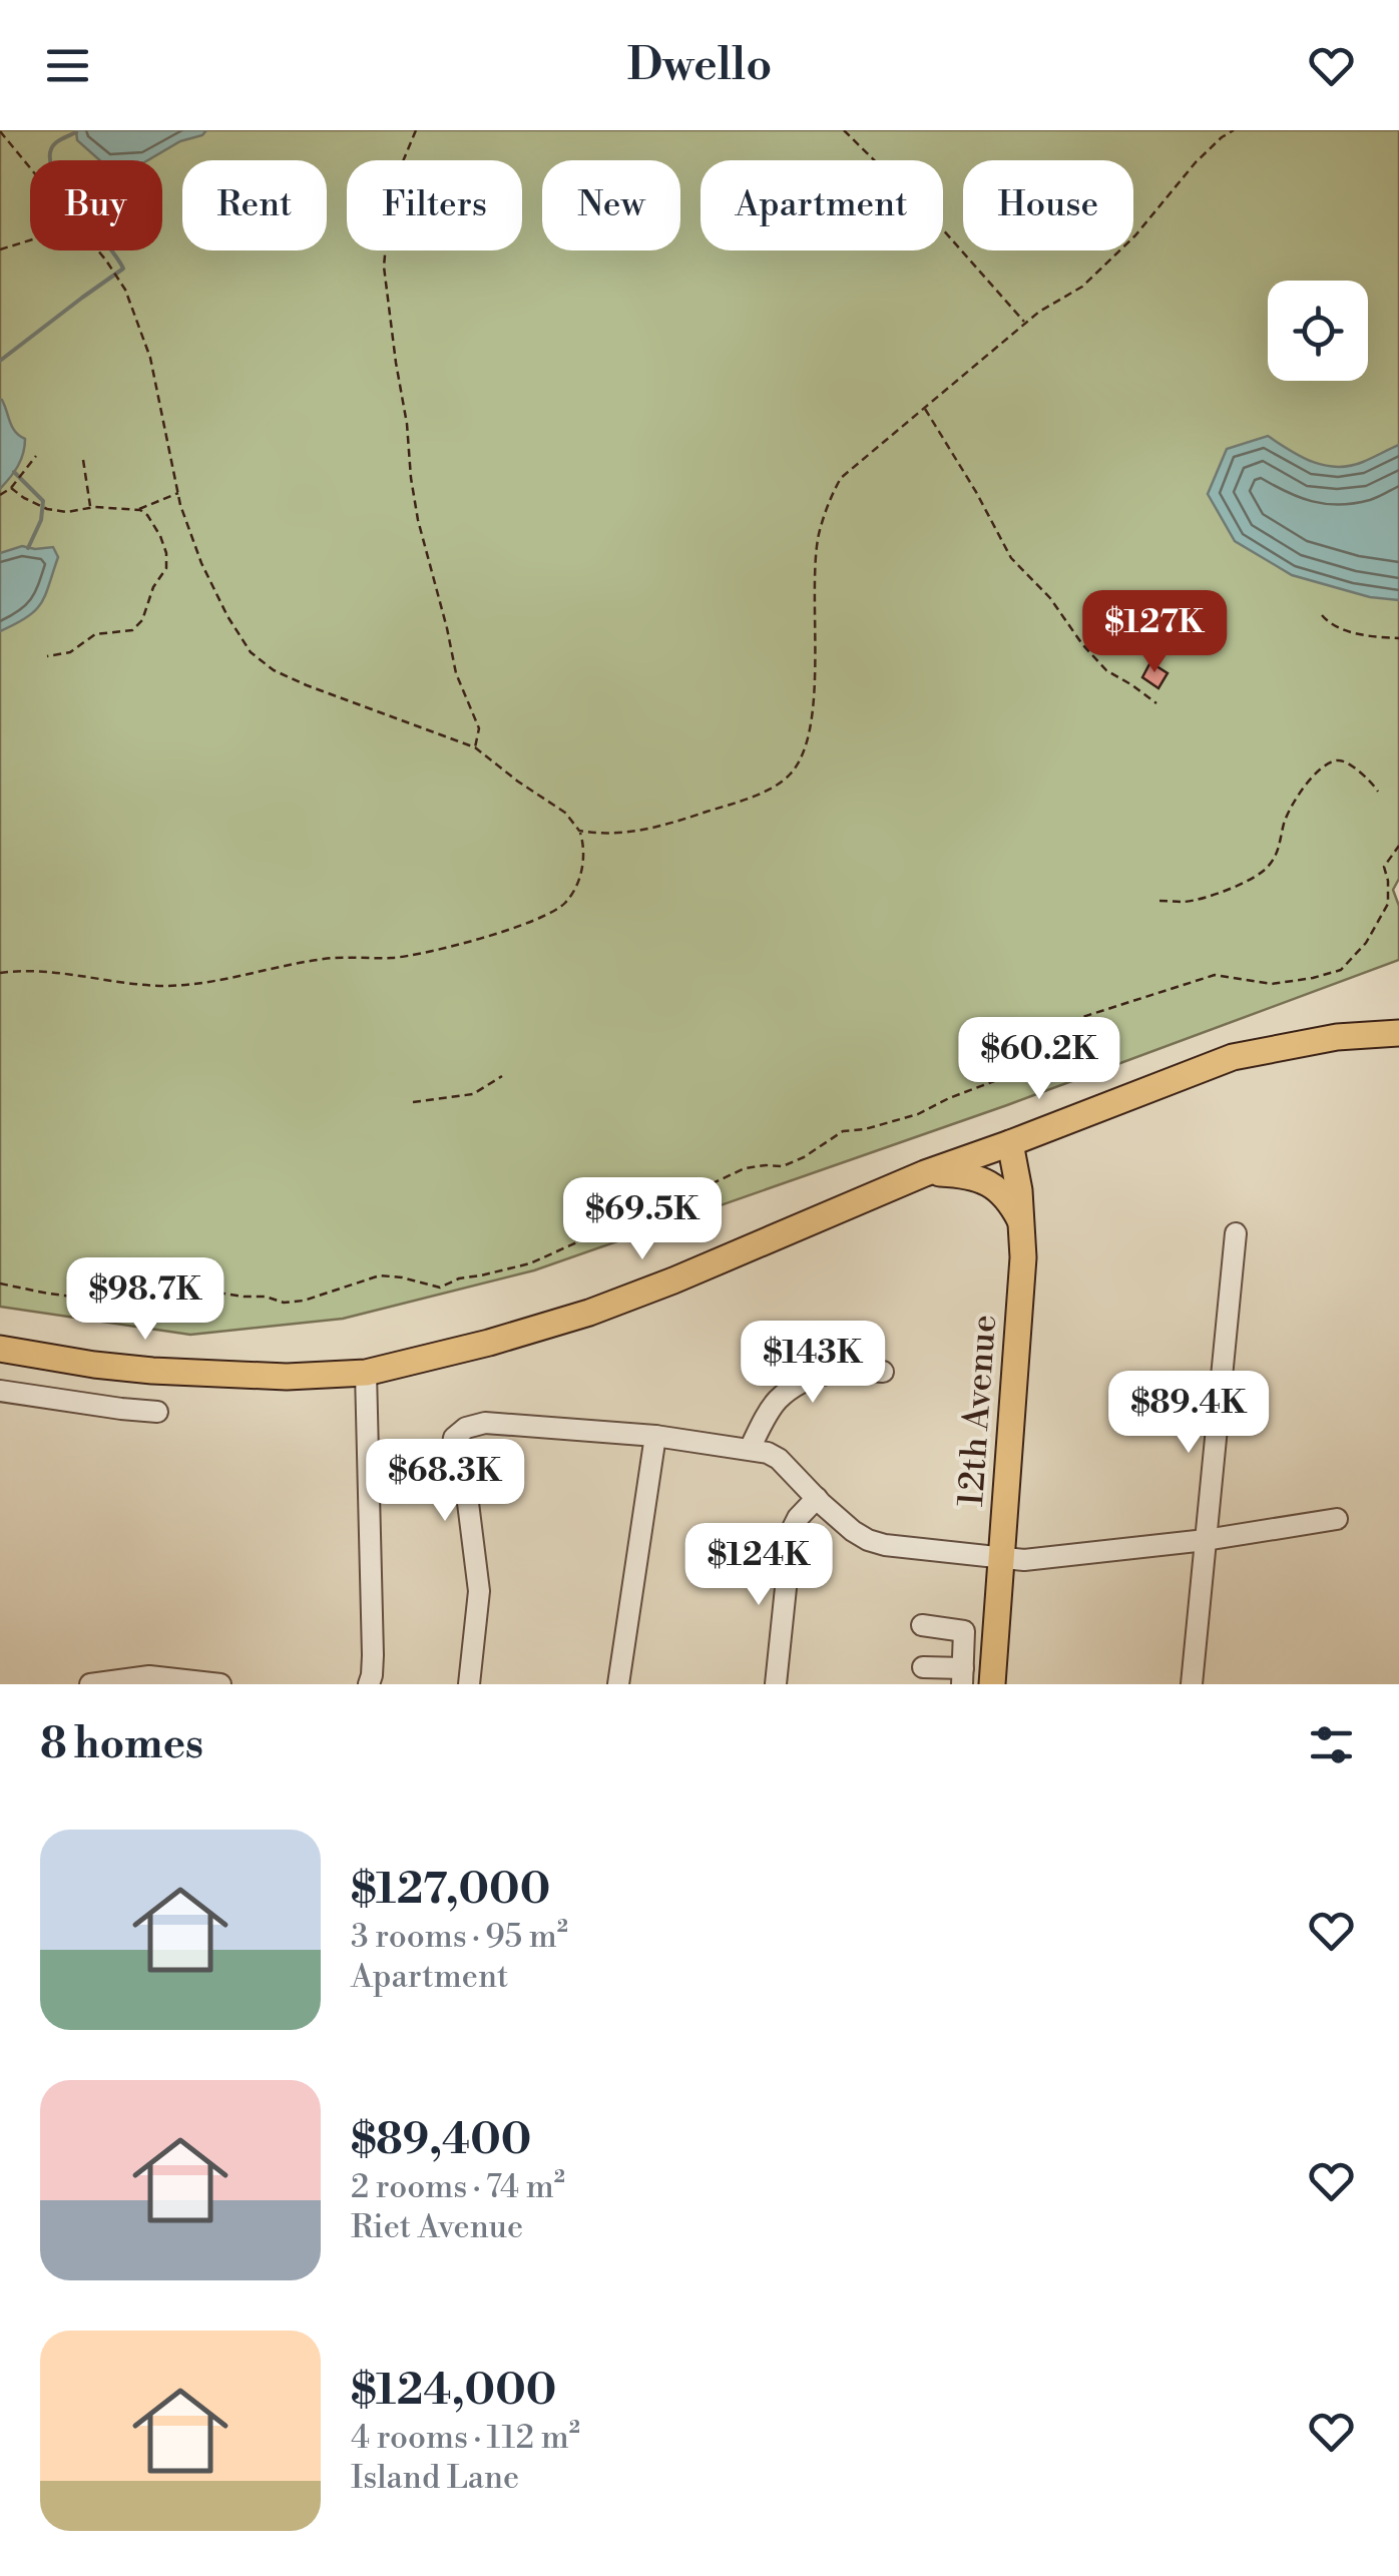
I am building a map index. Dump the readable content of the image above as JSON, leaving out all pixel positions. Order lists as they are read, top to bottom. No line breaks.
{"streets":{"main road":["12th Avenue"]},"page":{"header":"Dwello","chip":["Buy","Rent","Filters","New","Apartment","House"],"price":["$127K","$60.2K","$69.5K","$98.7K","$143K","$89.4K","$68.3K","$124K"],"heading":"8 homes","list":[{"name":"$127,000","note":"3 rooms · 95 m² · Apartment"},{"name":"$89,400","note":"2 rooms · 74 m² · Riet Avenue"},{"name":"$124,000","note":"4 rooms · 112 m² · Island Lane"}]}}
